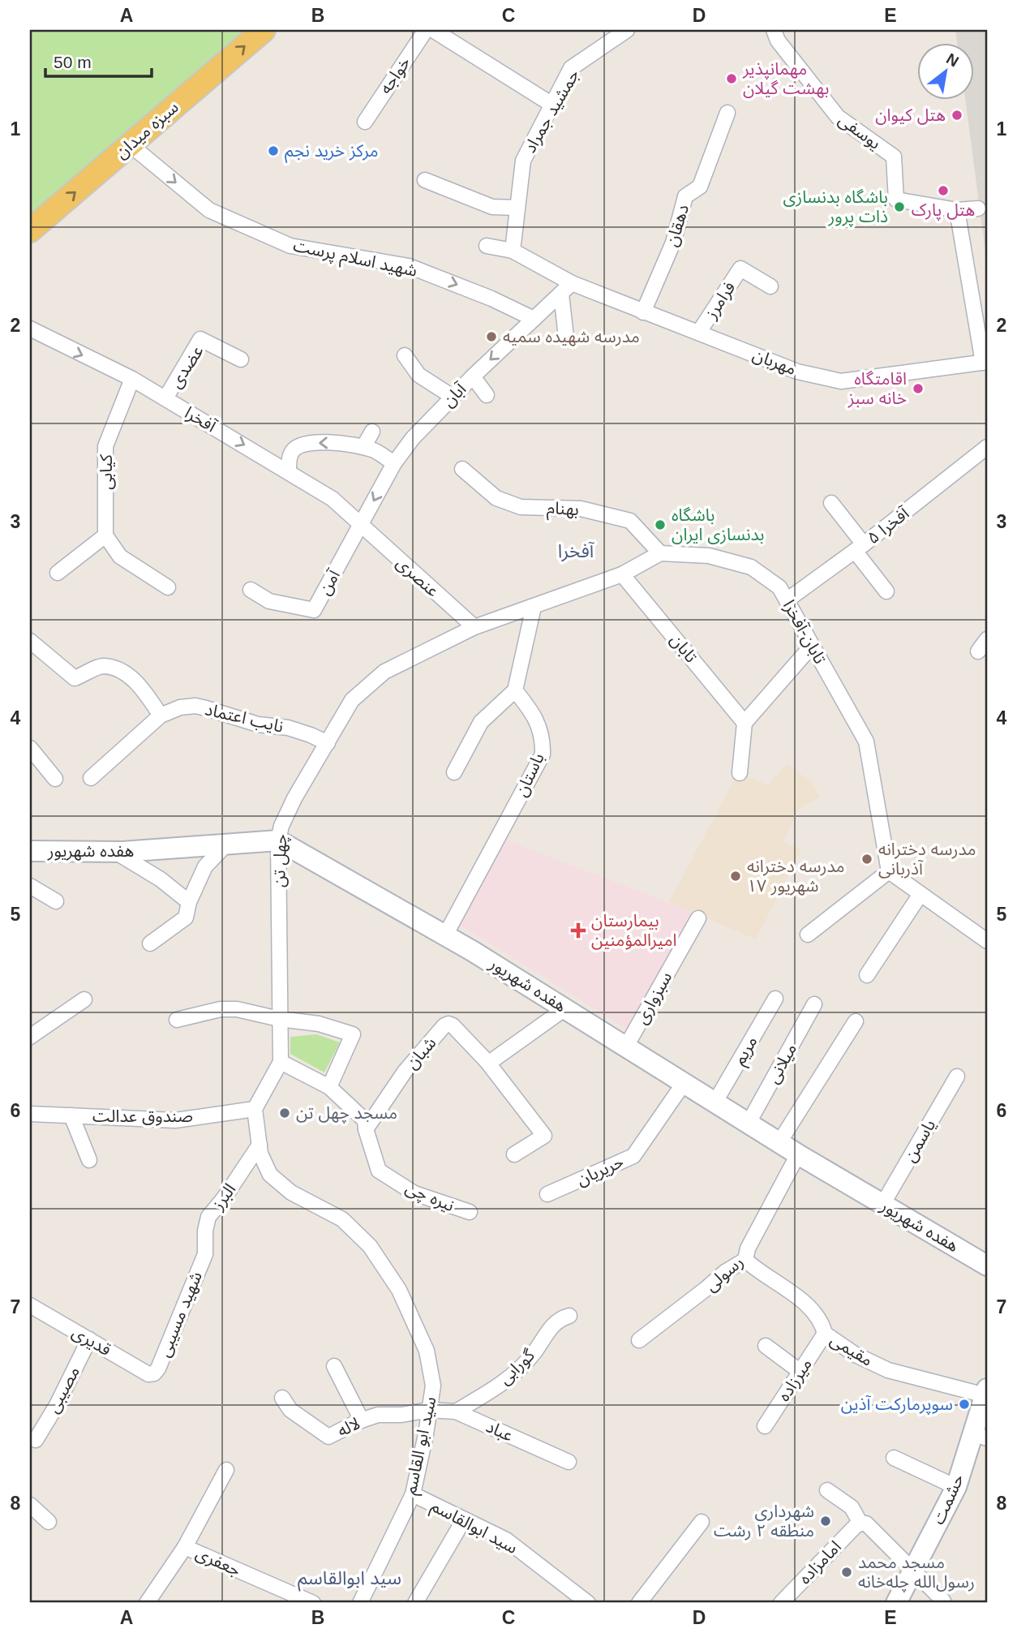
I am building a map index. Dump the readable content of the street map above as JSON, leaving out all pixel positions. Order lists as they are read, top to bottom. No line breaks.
{"streets":{"main road":["سبزه میدان","هفده شهریور","حشمت"],"street":["خواجه","جمشید جمراد","یوسفی","دهقان","شهید اسلام پرست","فرامرز","مهربان","عضدی","آبان","آفخرا","کیابی","بهنام","آفخرا ۵","عنصری","آمن","تابان-آفخرا","تابان","نایب اعتماد","باستان","چهل تن","سبزواری","مریم","شبان","میلانی","صندوق عدالت","یاسمن","حریریان","البرز","نیره چی","رسولی","شهید مسیبی","قدیری","مقیمی","گورابی","میرزاده","مصیبی","لاله","عباد","سید ابو القاسم","سید ابوالقاسم","جعفری","امامزاده"]},"crossings":[["سبزه میدان","شهید اسلام پرست"],["دهقان","مهربان"],["شهید اسلام پرست","آبان"],["فرامرز","مهربان"],["مهربان","آبان"],["عضدی","آفخرا"],["آبان","آفخرا"],["آبان","عنصری"],["آبان","آمن"],["آفخرا","کیابی"],["آفخرا","عنصری"],["آفخرا","آمن"],["بهنام","تابان-آفخرا"],["آفخرا ۵","تابان-آفخرا"],["عنصری","آمن"],["عنصری","چهل تن"],["نایب اعتماد","چهل تن"],["باستان","هفده شهریور"],["هفده شهریور","چهل تن"],["هفده شهریور","سبزواری"],["هفده شهریور","مریم"],["هفده شهریور","میلانی"],["هفده شهریور","یاسمن"],["هفده شهریور","حریریان"],["هفده شهریور","رسولی"],["چهل تن","صندوق عدالت"],["چهل تن","نیره چی"],["چهل تن","سید ابو القاسم"],["شبان","نیره چی"],["صندوق عدالت","سید ابو القاسم"],["البرز","شهید مسیبی"],["البرز","سید ابو القاسم"],["رسولی","مقیمی"],["شهید مسیبی","قدیری"],["قدیری","مصیبی"],["مقیمی","میرزاده"],["مقیمی","حشمت"],["گورابی","عباد"],["لاله","عباد"],["لاله","سید ابو القاسم"],["عباد","سید ابو القاسم"],["سید ابو القاسم","سید ابوالقاسم"]],"one_way":["سبزه میدان","آبان","آفخرا"],"districts":["آفخرا","سید ابوالقاسم"],"places":{"other":["مهمانپذیر بهشت گیلان","هتل کیوان","مرکز خرید نجم","هتل پارک","باشگاه بدنسازی ذات پرور","مدرسه شهیده سمیه","اقامتگاه خانه سبز","باشگاه بدنسازی ایران","مدرسه دخترانه آذربانی","مدرسه دخترانه ۱۷ شهریور","مسجد چهل تن","سوپرمارکت آذین","شهرداری منطقه ۲ رشت","مسجد محمد رسول‌‌الله چله‌خانه"],"health":["بیمارستان امیرالمؤمنین"]},"scale_bar":"50 m","north":"top right","grid":{"columns":["A","B","C","D","E"],"rows":["1","2","3","4","5","6","7","8"]}}
